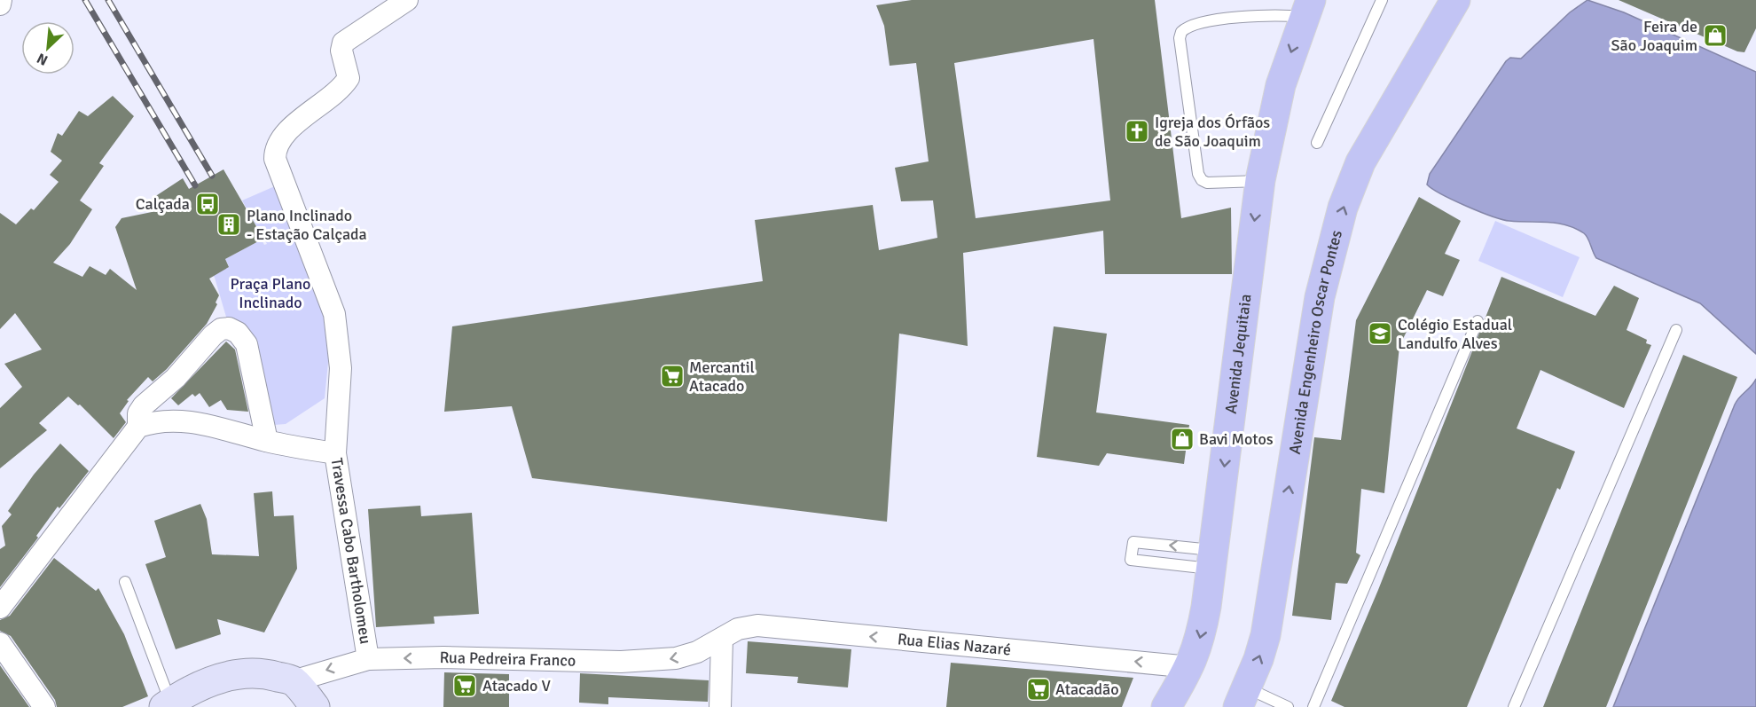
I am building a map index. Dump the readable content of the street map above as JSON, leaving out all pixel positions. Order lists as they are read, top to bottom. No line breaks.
{"streets":{"main road":["Avenida Engenheiro Oscar Pontes","Avenida Jequitaia"],"street":["Travessa Cabo Bartholomeu","Rua Elias Nazaré","Rua Pedreira Franco"]},"crossings":[["Avenida Jequitaia","Rua Elias Nazaré"],["Travessa Cabo Bartholomeu","Rua Pedreira Franco"],["Rua Elias Nazaré","Rua Pedreira Franco"]],"one_way":["Avenida Engenheiro Oscar Pontes","Avenida Jequitaia","Rua Elias Nazaré","Rua Pedreira Franco"],"parks":["Praça Plano Inclinado"],"places":{"shop":["Feira de São Joaquim","Bavi Motos"],"church":["Igreja dos Órfãos de São Joaquim"],"bus stop":["Calçada"],"building":["Plano Inclinado - Estação Calçada"],"school or university":["Colégio Estadual Landulfo Alves"],"supermarket":["Mercantil Atacado","Atacado V","Atacadão"]},"north":"bottom left"}
